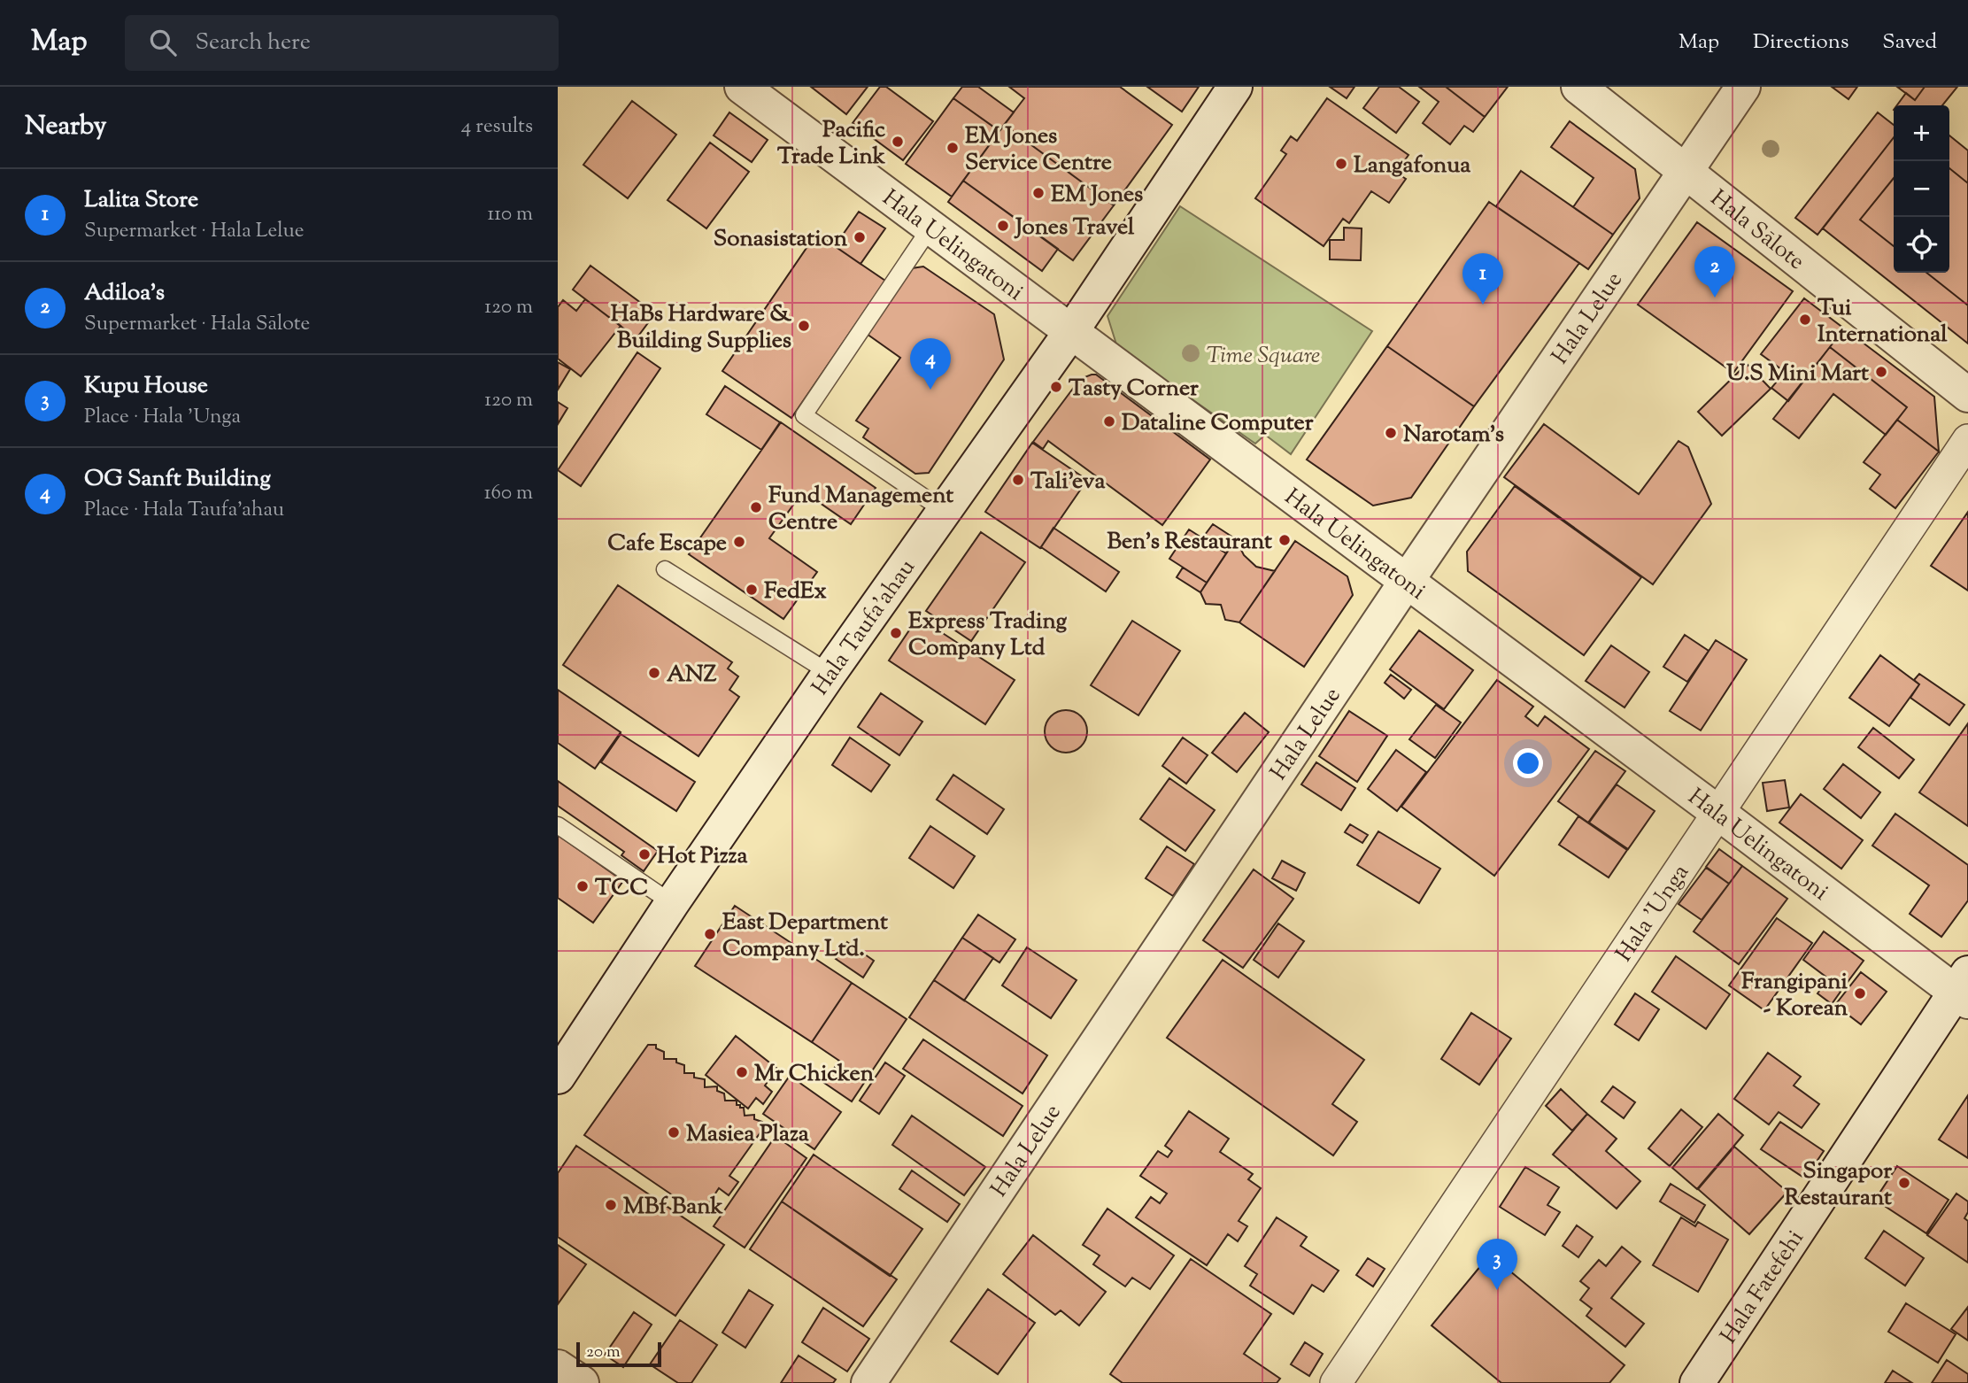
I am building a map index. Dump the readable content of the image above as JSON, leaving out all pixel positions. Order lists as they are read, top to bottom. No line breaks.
{"streets":{"street":["Hala Sālote","Hala Uelingatoni","Hala Lelue","Hala Taufa'ahau","Hala 'Unga","Hala Fatefehi"]},"crossings":[["Hala Sālote","Hala Lelue"],["Hala Uelingatoni","Hala Lelue"],["Hala Uelingatoni","Hala Taufa'ahau"],["Hala Uelingatoni","Hala 'Unga"],["Hala Uelingatoni","Hala Fatefehi"]],"parks":["Time Square"],"places":["Pacific Trade Link","EM Jones Service Centre","Langafonua","EM Jones","Jones Travel","Sonasistation","Tui International","HaBs Hardware & Building Supplies","U.S Mini Mart","Tasty Corner","Dataline Computer","Narotam's","Tali'eva","Fund Management Centre","Ben's Restaurant","Cafe Escape","FedEx","Express Trading Company Ltd","ANZ","Hot Pizza","TCC","East Department Company Ltd.","Frangipani - Korean","Mr Chicken","Masiea Plaza","Singapor Restaurant","MBf Bank"],"scale_bar":"20 m","page":{"header":"Map","search":"Search here","nav":["Map","Directions","Saved"],"heading":["Nearby","4 results"],"map_buttons":["+","−"],"list":[{"mark":"1","name":"Lalita Store","note":"Supermarket · Hala Lelue","value":"110 m"},{"mark":"2","name":"Adiloa's","note":"Supermarket · Hala Sālote","value":"120 m"},{"mark":"3","name":"Kupu House","note":"Place · Hala 'Unga","value":"120 m"},{"mark":"4","name":"OG Sanft Building","note":"Place · Hala Taufa'ahau","value":"160 m"}],"pins":["2","1","4","3"],"scale":"20 m"}}
